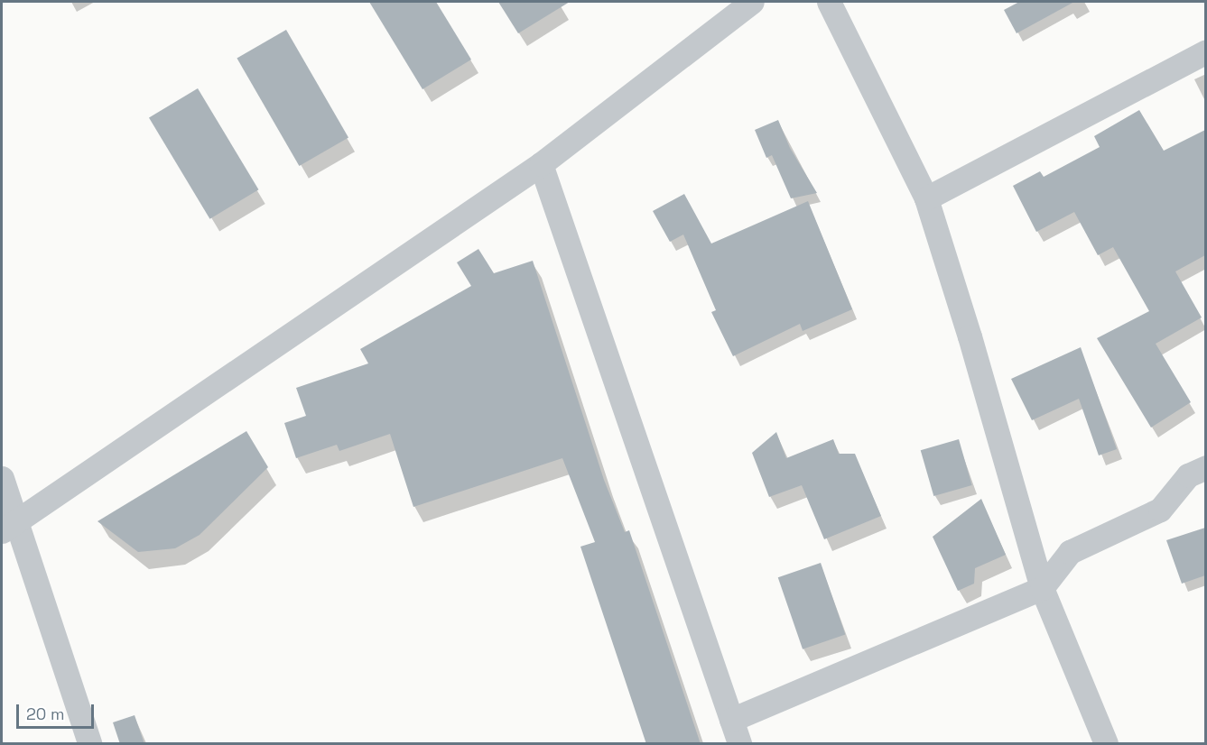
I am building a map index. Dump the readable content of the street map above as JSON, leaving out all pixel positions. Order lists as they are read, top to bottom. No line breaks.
{"scale_bar":"20 m"}
